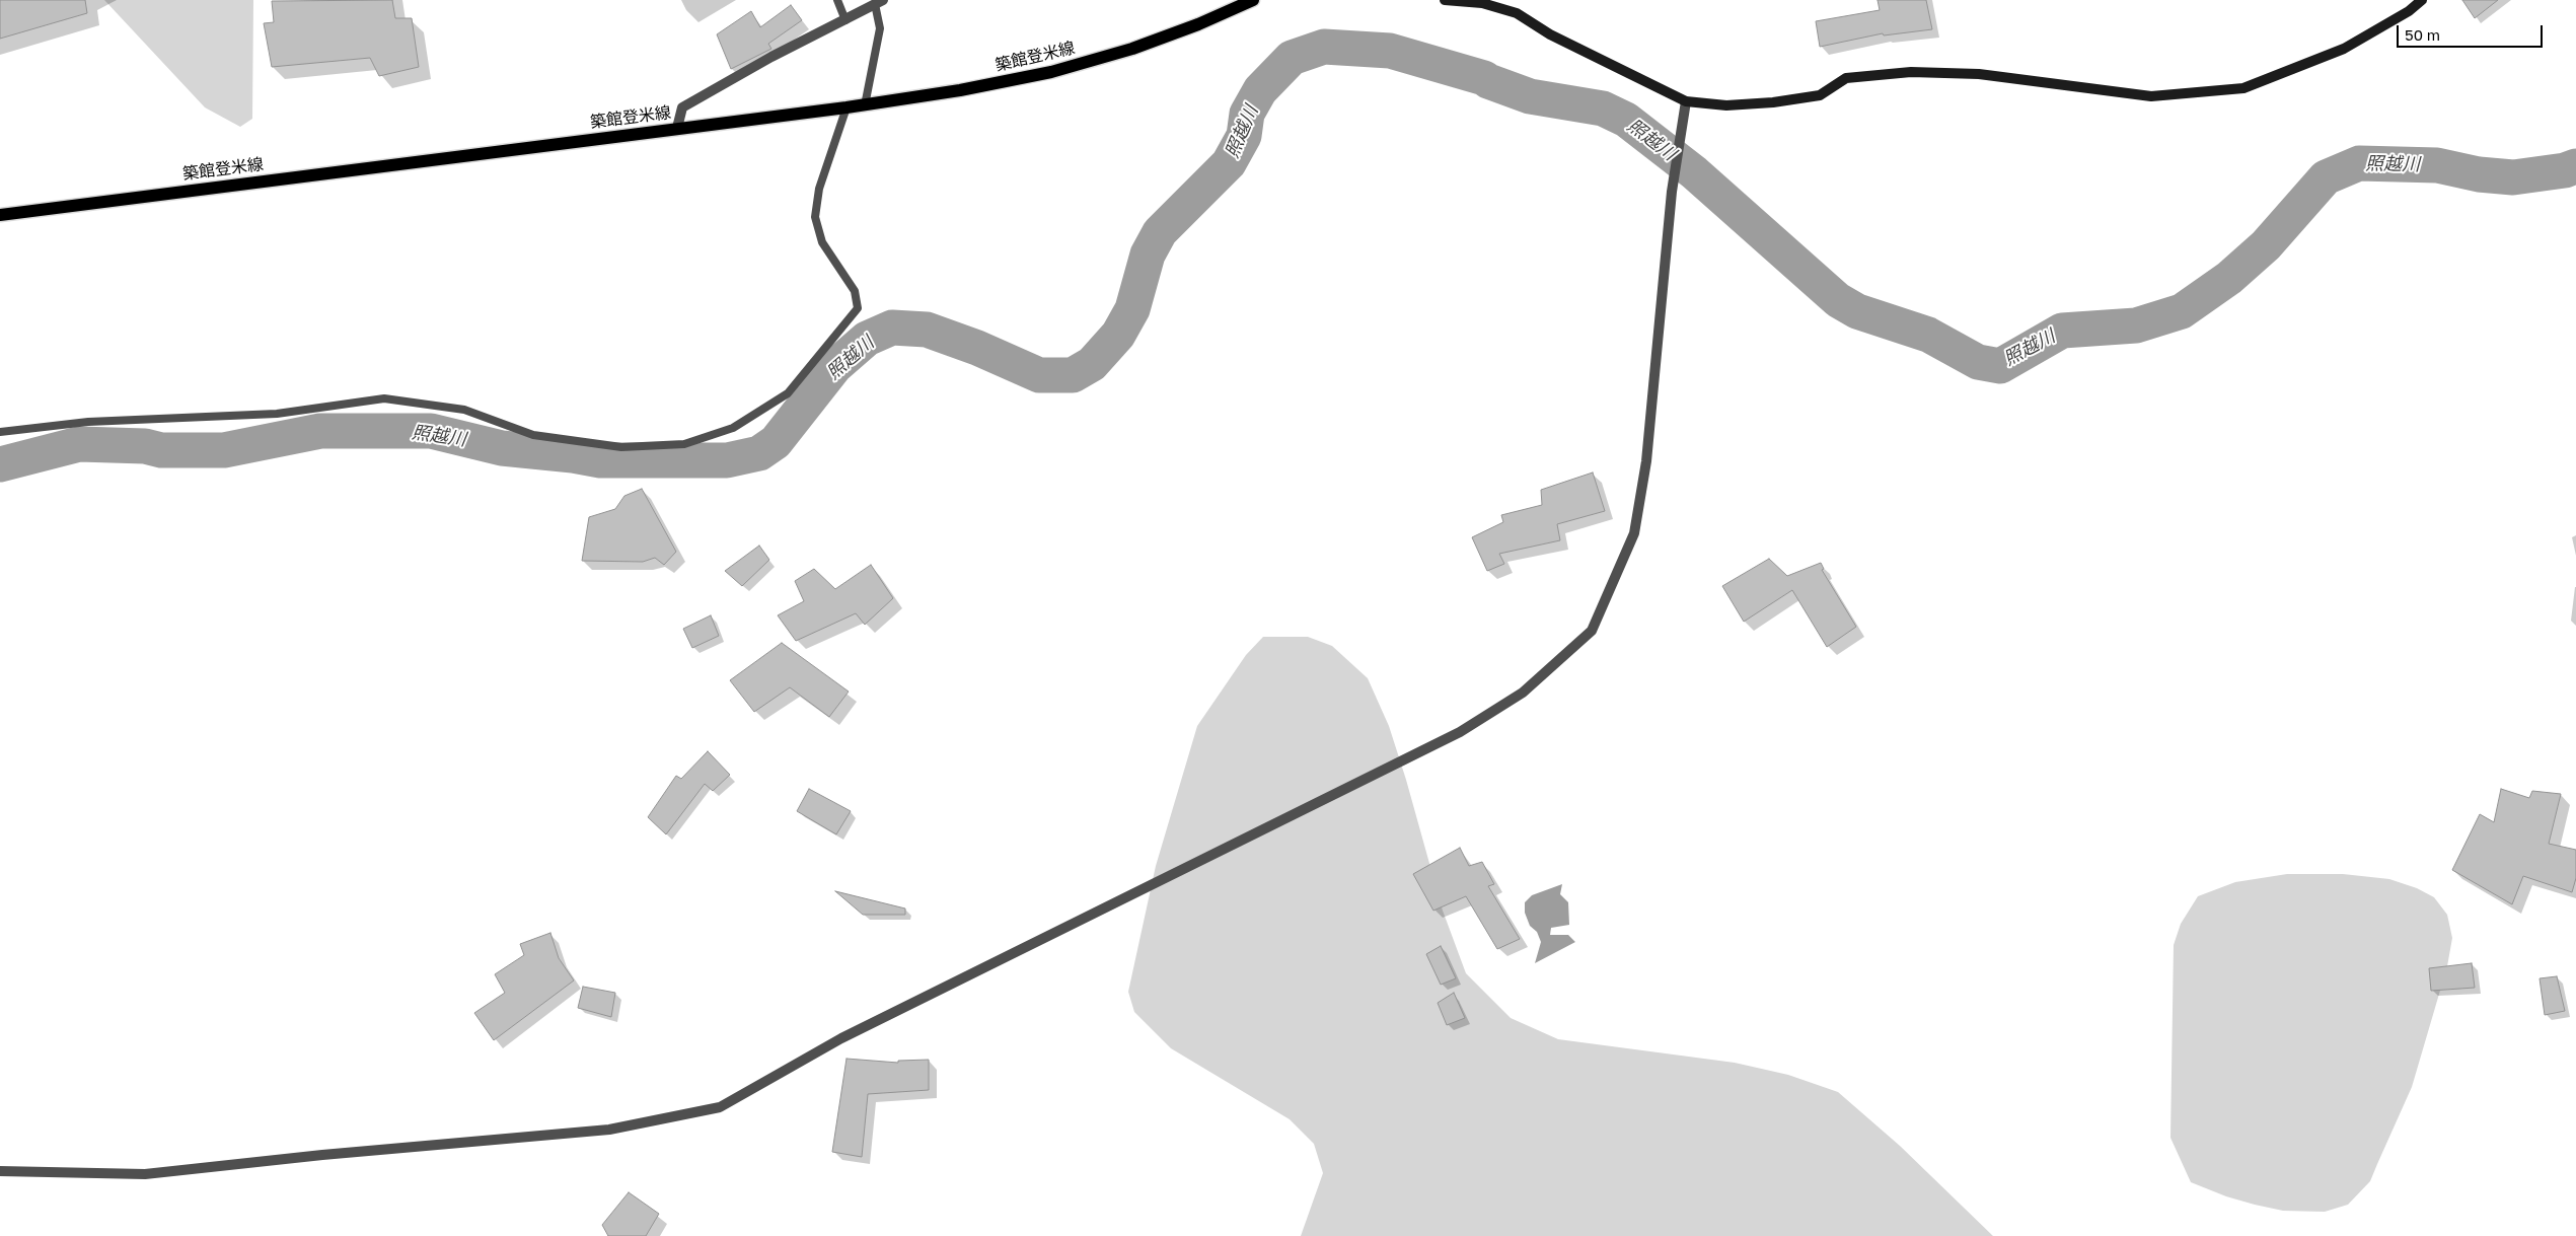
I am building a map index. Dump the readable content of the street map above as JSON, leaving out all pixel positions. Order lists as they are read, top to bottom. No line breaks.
{"streets":{"main road":["築館登米線"]},"water":["照越川"],"scale_bar":"50 m"}
